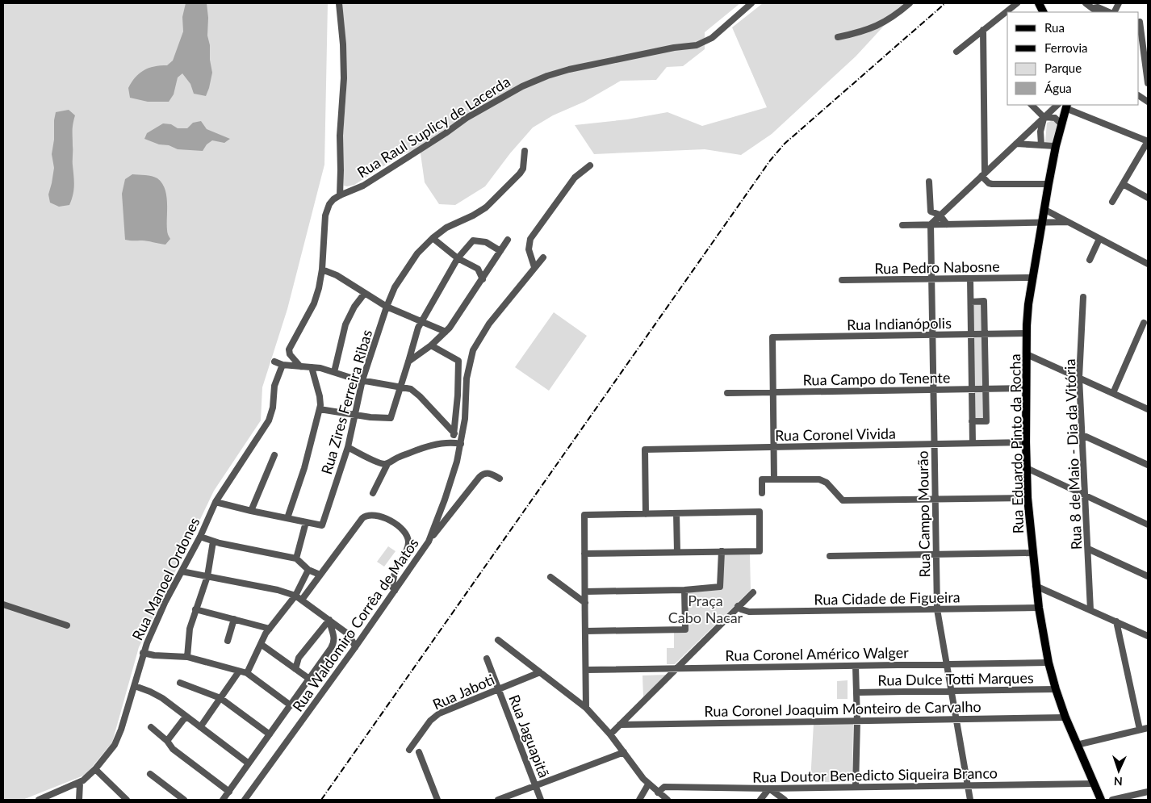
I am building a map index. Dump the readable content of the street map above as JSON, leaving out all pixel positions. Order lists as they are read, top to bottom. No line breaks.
{"streets":{"main road":["Rua Eduardo Pinto da Rocha"],"street":["Rua Raul Suplicy de Lacerda","Rua Pedro Nabosne","Rua Indianópolis","Rua Campo do Tenente","Rua Zires Ferreira Ribas","Rua Coronel Vivida","Rua 8 de Maio - Dia da Vitória","Rua Campo Mourão","Rua Manoel Ordones","Rua Cidade de Figueira","Rua Waldomiro Corrêa de Matos","Rua Coronel Américo Walger","Rua Dulce Totti Marques","Rua Jaboti","Rua Coronel Joaquim Monteiro de Carvalho","Rua Jaguapitã","Rua Doutor Benedicto Siqueira Branco"]},"crossings":[["Rua Pedro Nabosne","Rua Eduardo Pinto da Rocha"],["Rua Pedro Nabosne","Rua Campo Mourão"],["Rua Indianópolis","Rua Campo do Tenente"],["Rua Indianópolis","Rua Eduardo Pinto da Rocha"],["Rua Indianópolis","Rua Campo Mourão"],["Rua Campo do Tenente","Rua Eduardo Pinto da Rocha"],["Rua Campo do Tenente","Rua Campo Mourão"],["Rua Coronel Vivida","Rua Eduardo Pinto da Rocha"],["Rua Coronel Vivida","Rua Campo Mourão"],["Rua Eduardo Pinto da Rocha","Rua Cidade de Figueira"],["Rua Eduardo Pinto da Rocha","Rua Coronel Américo Walger"],["Rua Eduardo Pinto da Rocha","Rua Dulce Totti Marques"],["Rua Eduardo Pinto da Rocha","Rua Coronel Joaquim Monteiro de Carvalho"],["Rua Eduardo Pinto da Rocha","Rua Doutor Benedicto Siqueira Branco"],["Rua Campo Mourão","Rua Cidade de Figueira"],["Rua Campo Mourão","Rua Coronel Américo Walger"],["Rua Campo Mourão","Rua Dulce Totti Marques"],["Rua Campo Mourão","Rua Coronel Joaquim Monteiro de Carvalho"],["Rua Campo Mourão","Rua Doutor Benedicto Siqueira Branco"],["Rua Jaboti","Rua Jaguapitã"]],"parks":["Praça Cabo Nacar"],"legend":["Rua","Ferrovia","Parque","Água"],"north":"bottom"}
